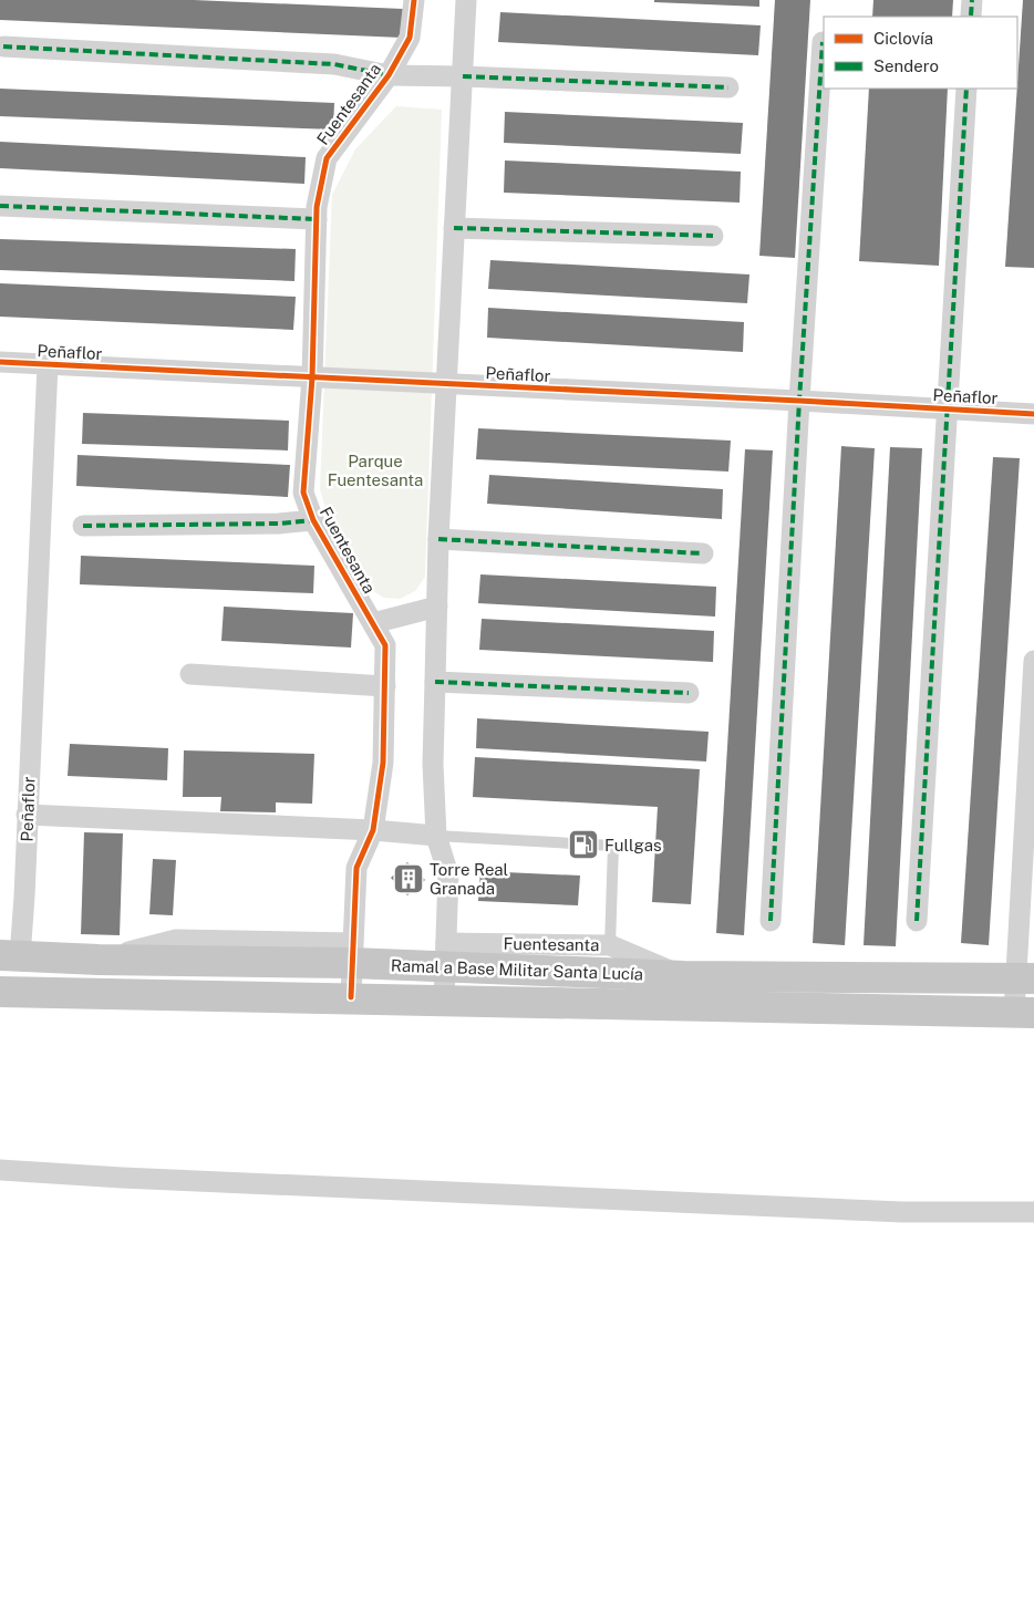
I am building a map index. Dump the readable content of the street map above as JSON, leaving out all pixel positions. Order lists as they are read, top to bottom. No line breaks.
{"streets":{"main road":["Ramal a Base Militar Santa Lucía"],"street":["Fuentesanta","Peñaflor"]},"crossings":[["Fuentesanta","Peñaflor"],["Fuentesanta","Ramal a Base Militar Santa Lucía"],["Peñaflor","Ramal a Base Militar Santa Lucía"]],"parks":["Parque Fuentesanta"],"places":{"fuel station":["Fullgas"],"building":["Torre Real Granada"]},"legend":["Ciclovía","Sendero"]}
